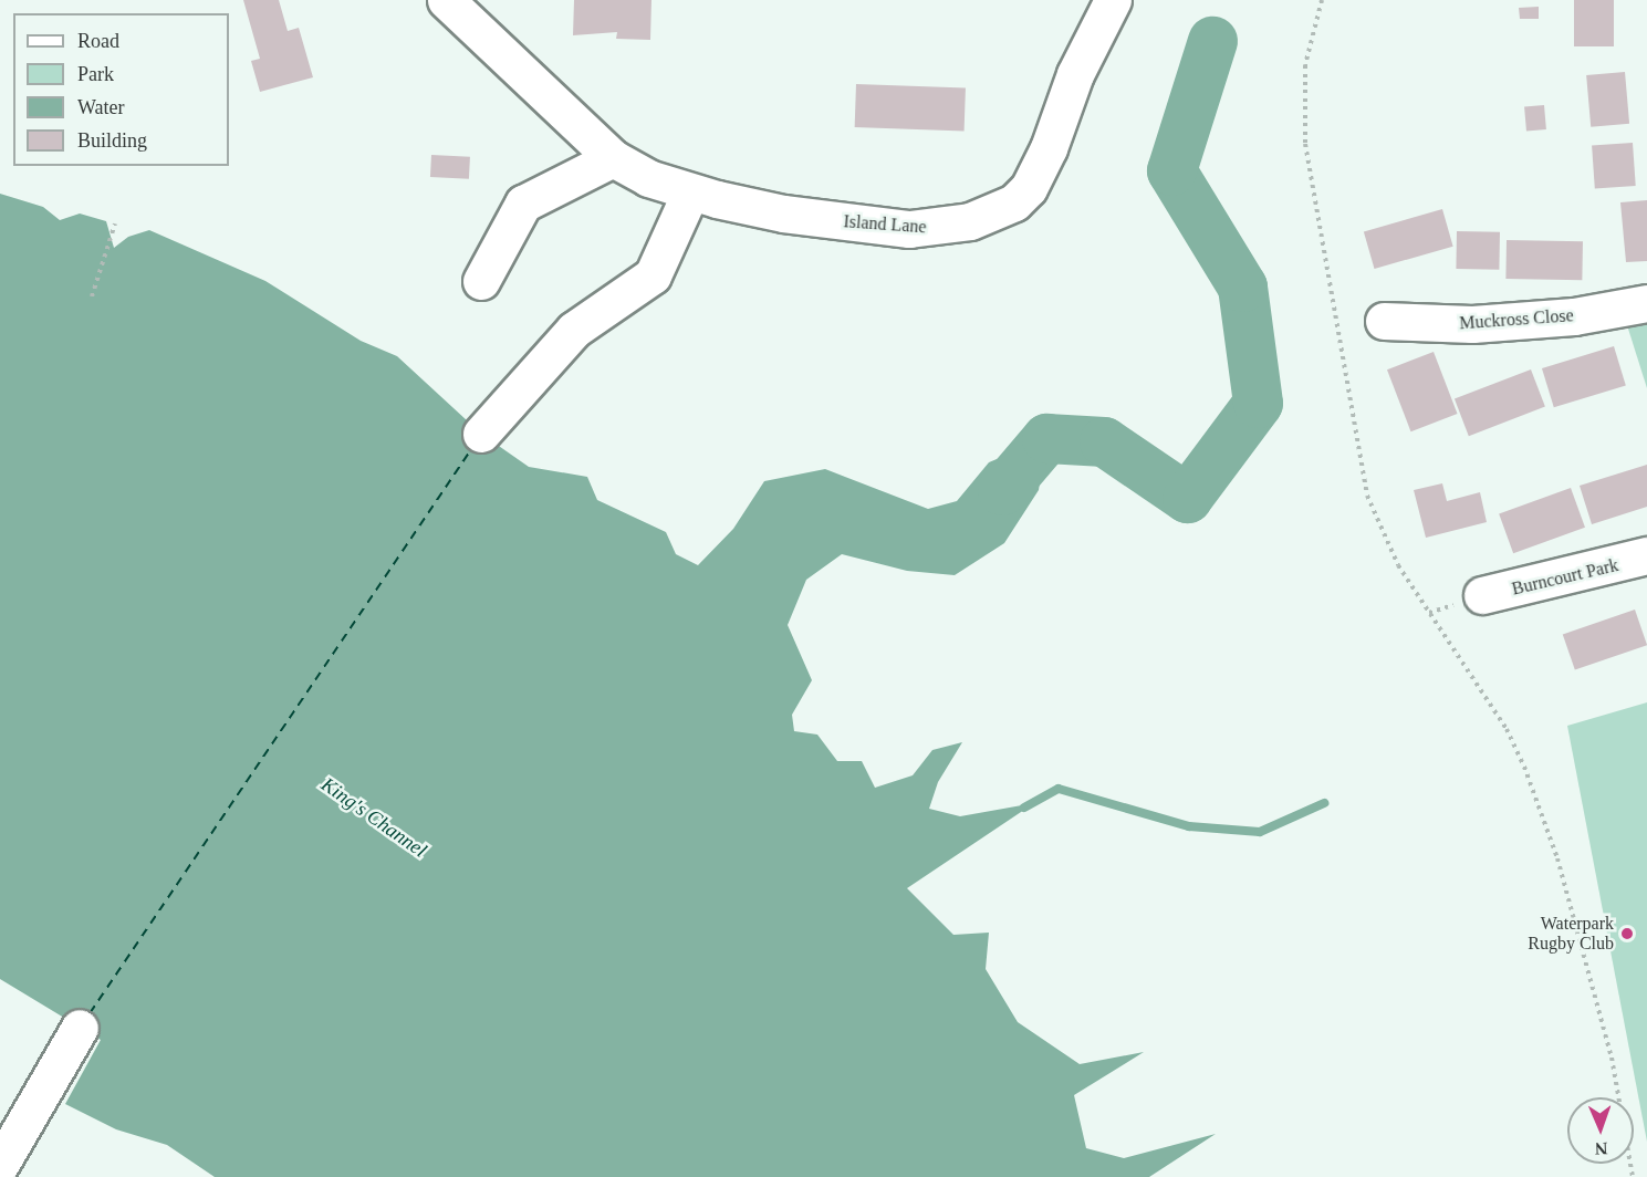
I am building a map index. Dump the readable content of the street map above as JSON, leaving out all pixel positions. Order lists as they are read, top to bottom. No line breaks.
{"streets":{"street":["Island Lane","Muckross Close","Burncourt Park"]},"water":["King's Channel"],"places":["Waterpark Rugby Club"],"legend":["Road","Park","Water","Building"],"north":"bottom"}
